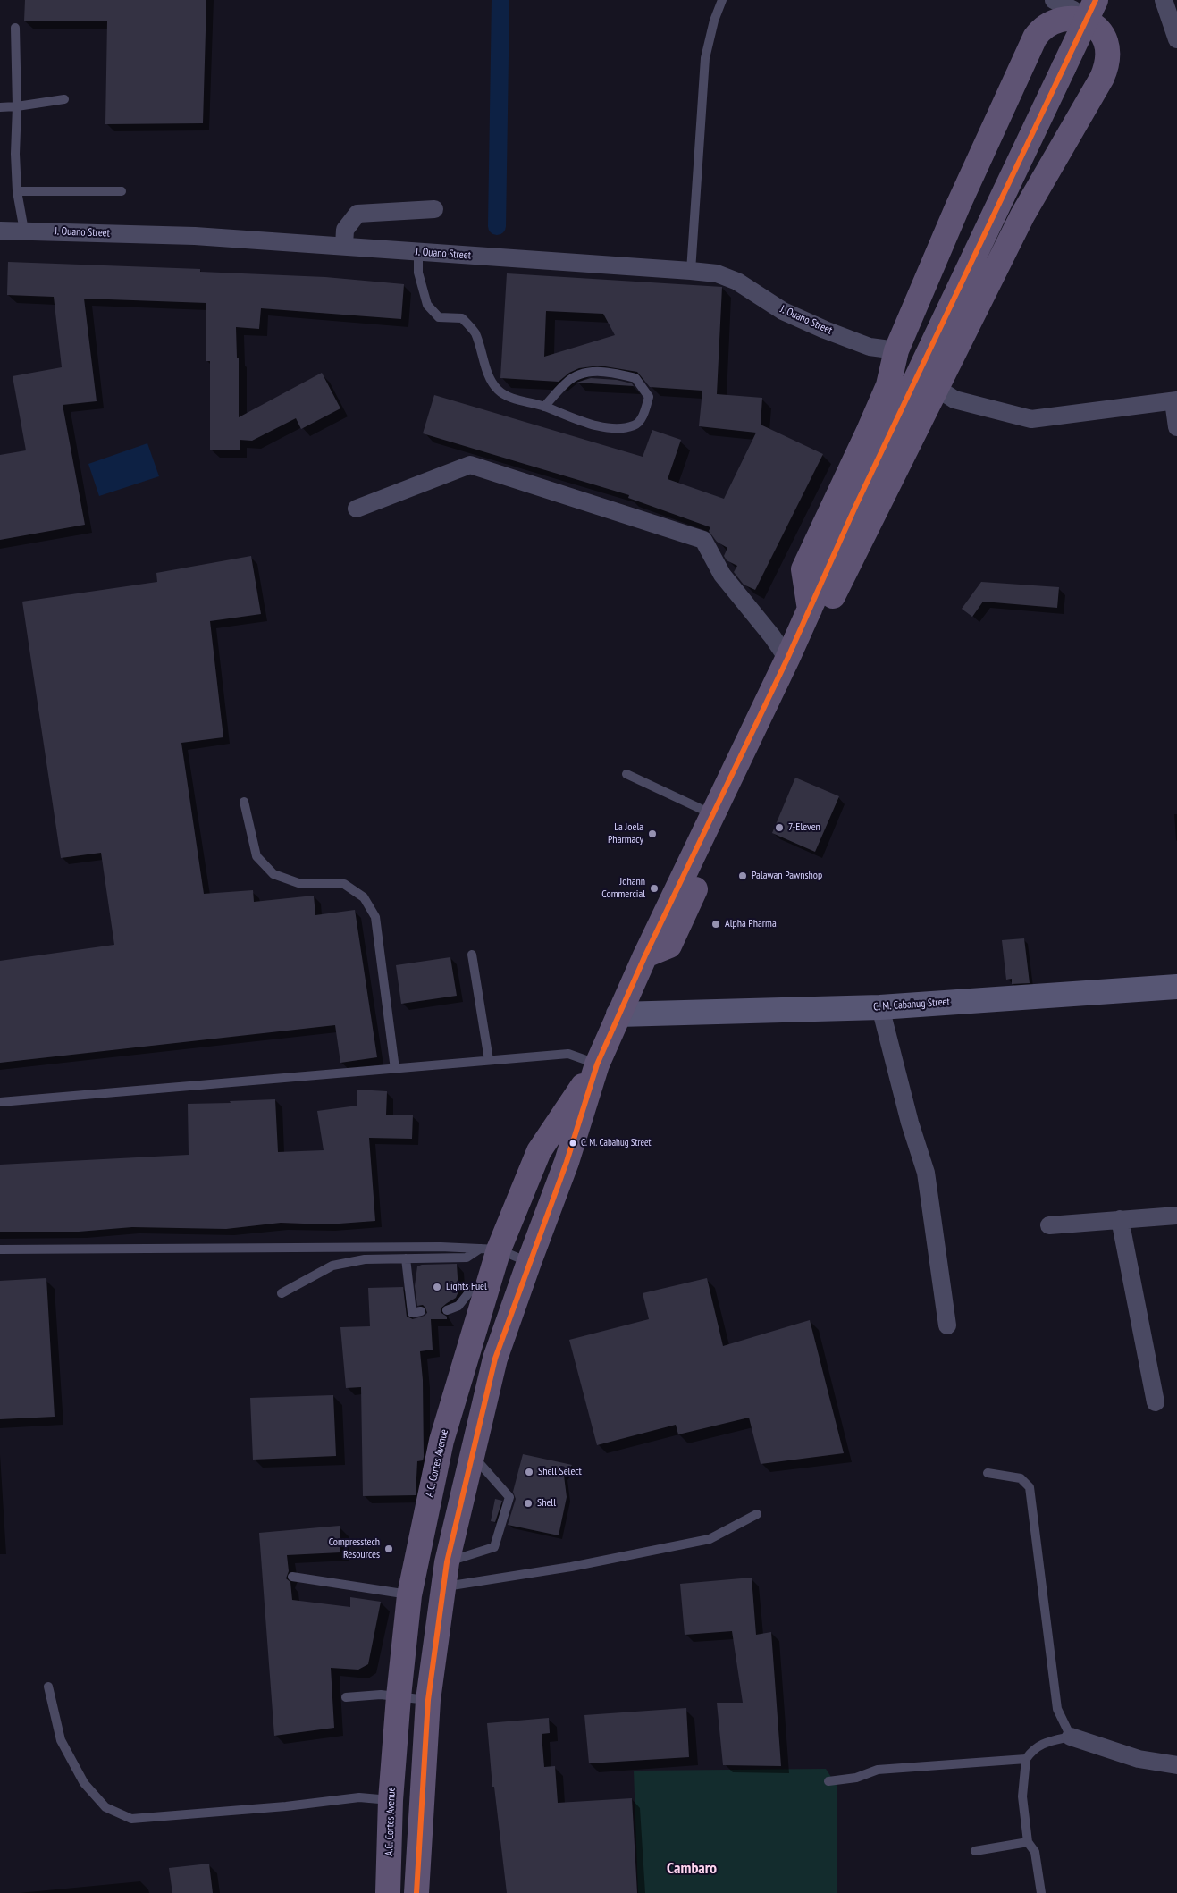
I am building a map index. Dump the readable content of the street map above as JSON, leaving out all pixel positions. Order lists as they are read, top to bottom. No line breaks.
{"streets":{"main road":["A.C. Cortes Avenue"],"street":["J. Ouano Street","C. M. Cabahug Street"]},"crossings":[["C. M. Cabahug Street","A.C. Cortes Avenue"]],"districts":["Cambaro"],"places":["7-Eleven","La Joela Pharmacy","Palawan Pawnshop","Johann Commercial","Alpha Pharma","C. M. Cabahug Street","Lights Fuel","Shell Select","Shell","Compresstech Resources"]}
